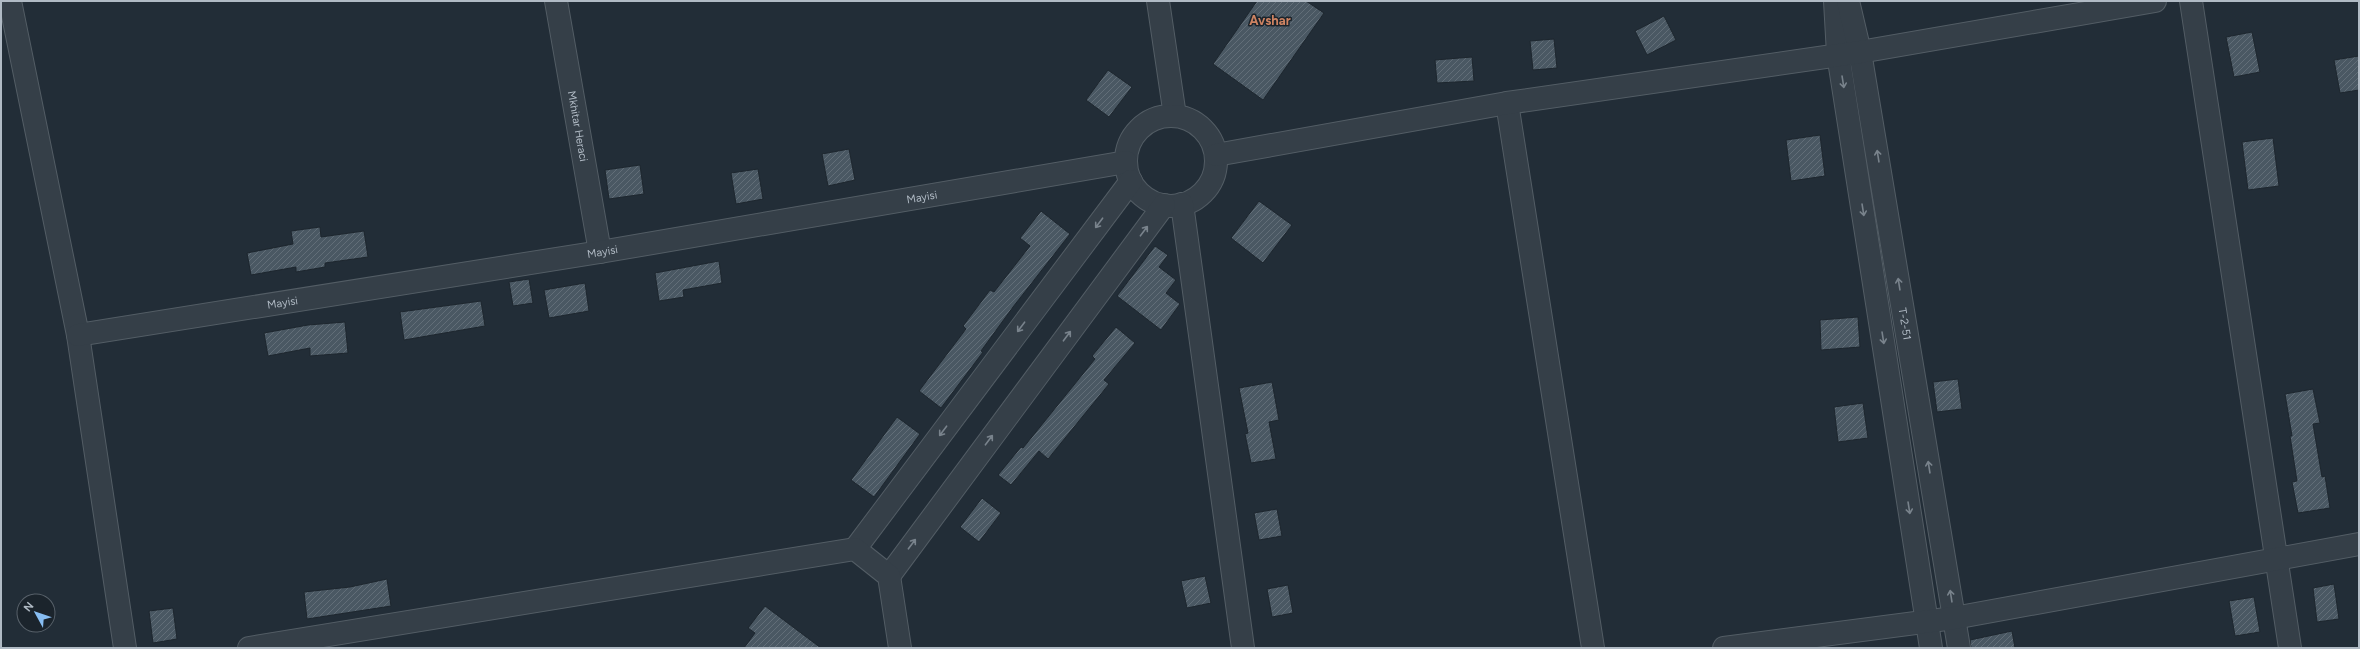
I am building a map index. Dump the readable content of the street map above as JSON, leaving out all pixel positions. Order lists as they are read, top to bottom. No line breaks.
{"streets":{"street":["Mkhitar Heraci","Mayisi","T-2-51"]},"crossings":[["Mkhitar Heraci","Mayisi"]],"districts":["Avshar"],"north":"top left"}
